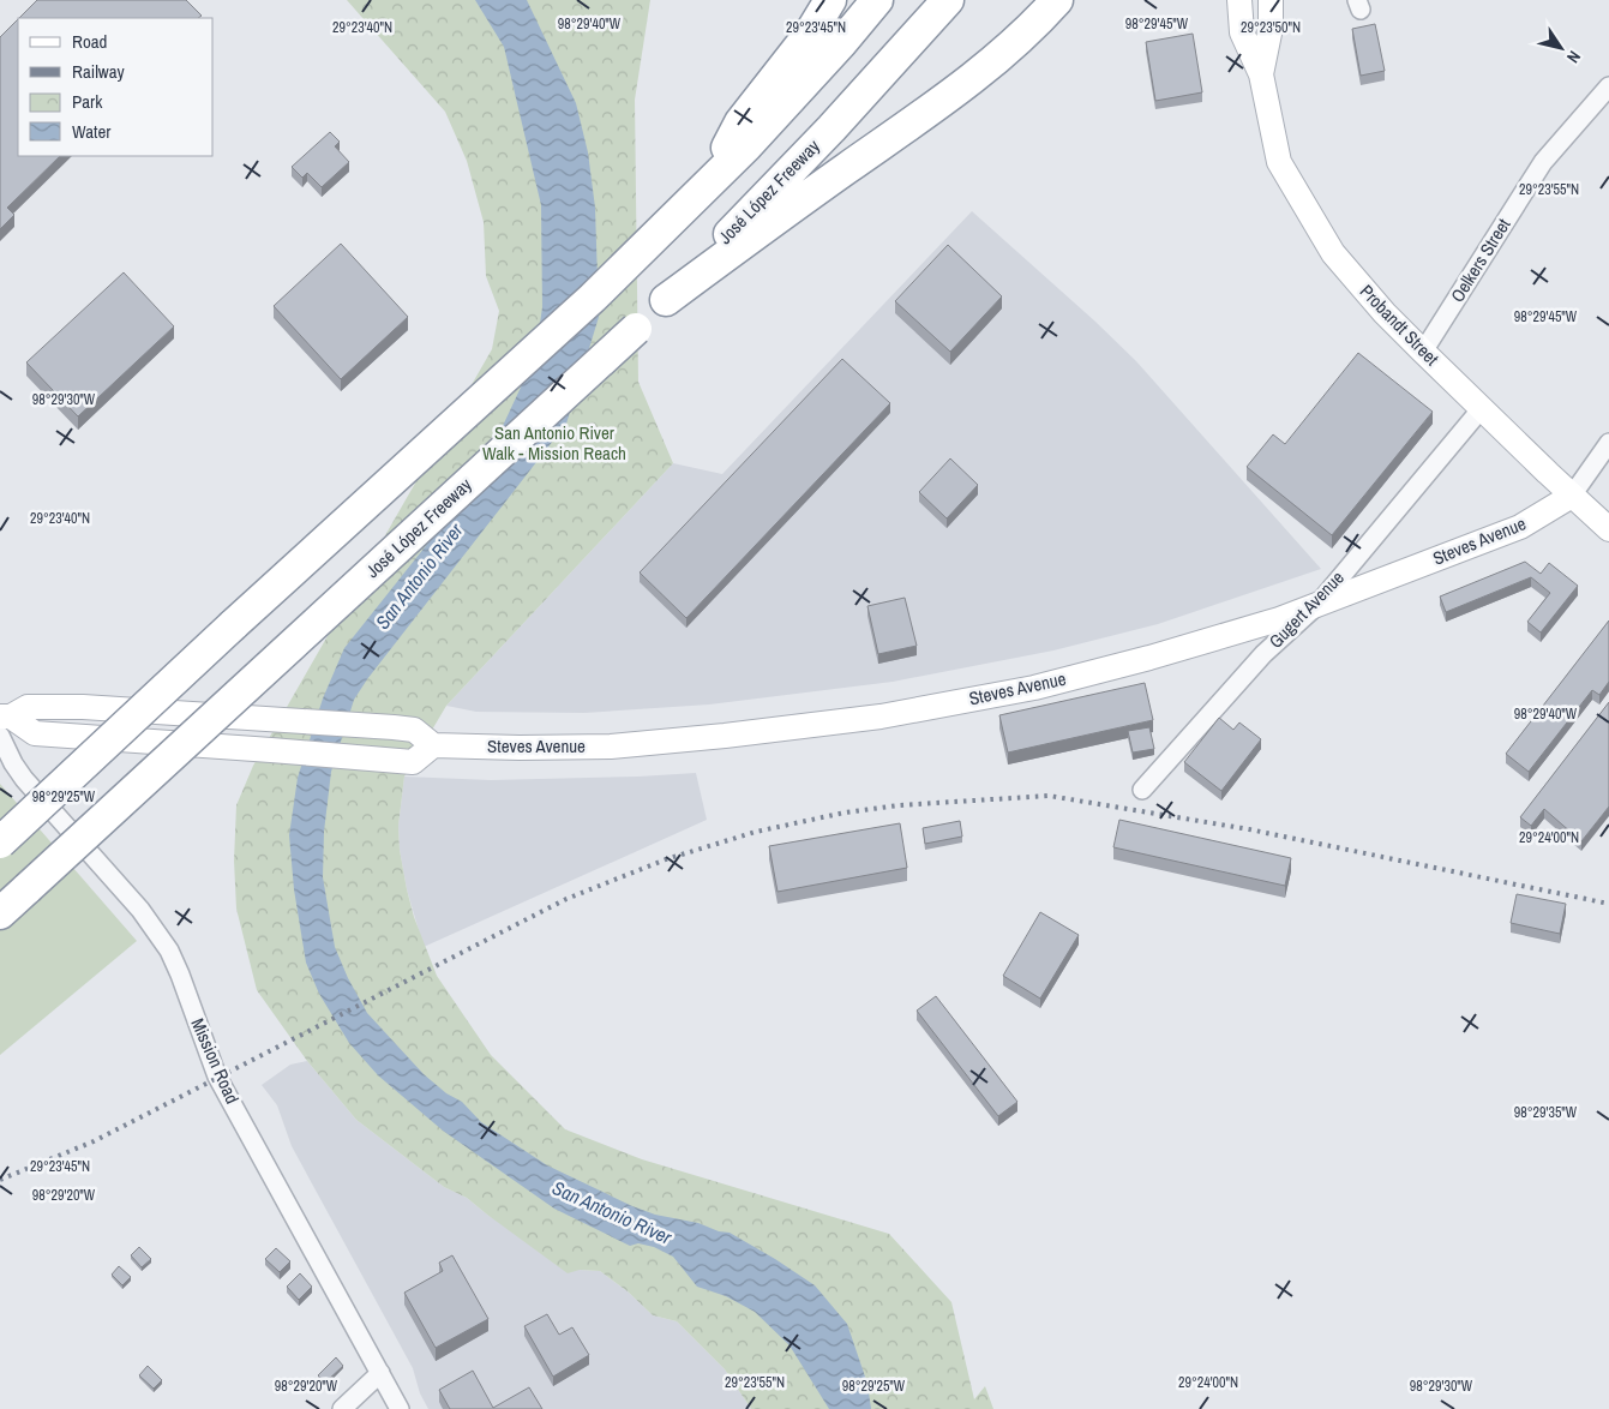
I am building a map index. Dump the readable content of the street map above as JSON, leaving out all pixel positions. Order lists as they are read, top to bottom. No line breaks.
{"streets":{"highway":["José López Freeway"],"main road":["Probandt Street","Steves Avenue"],"street":["Oelkers Street","Gugert Avenue","Mission Road"]},"crossings":[["Oelkers Street","Probandt Street"],["Probandt Street","Steves Avenue"],["Probandt Street","Gugert Avenue"],["Steves Avenue","Gugert Avenue"]],"water":["San Antonio River"],"parks":["San Antonio River Walk - Mission Reach"],"legend":["Road","Railway","Park","Water"],"north":"bottom right","coordinates":["98°29'40\"W","98°29'45\"W","29°23'40\"N","29°23'45\"N","29°23'50\"N","29°23'55\"N","98°29'30\"W","98°29'25\"W","29°24'00\"N","98°29'35\"W","98°29'20\"W"]}
